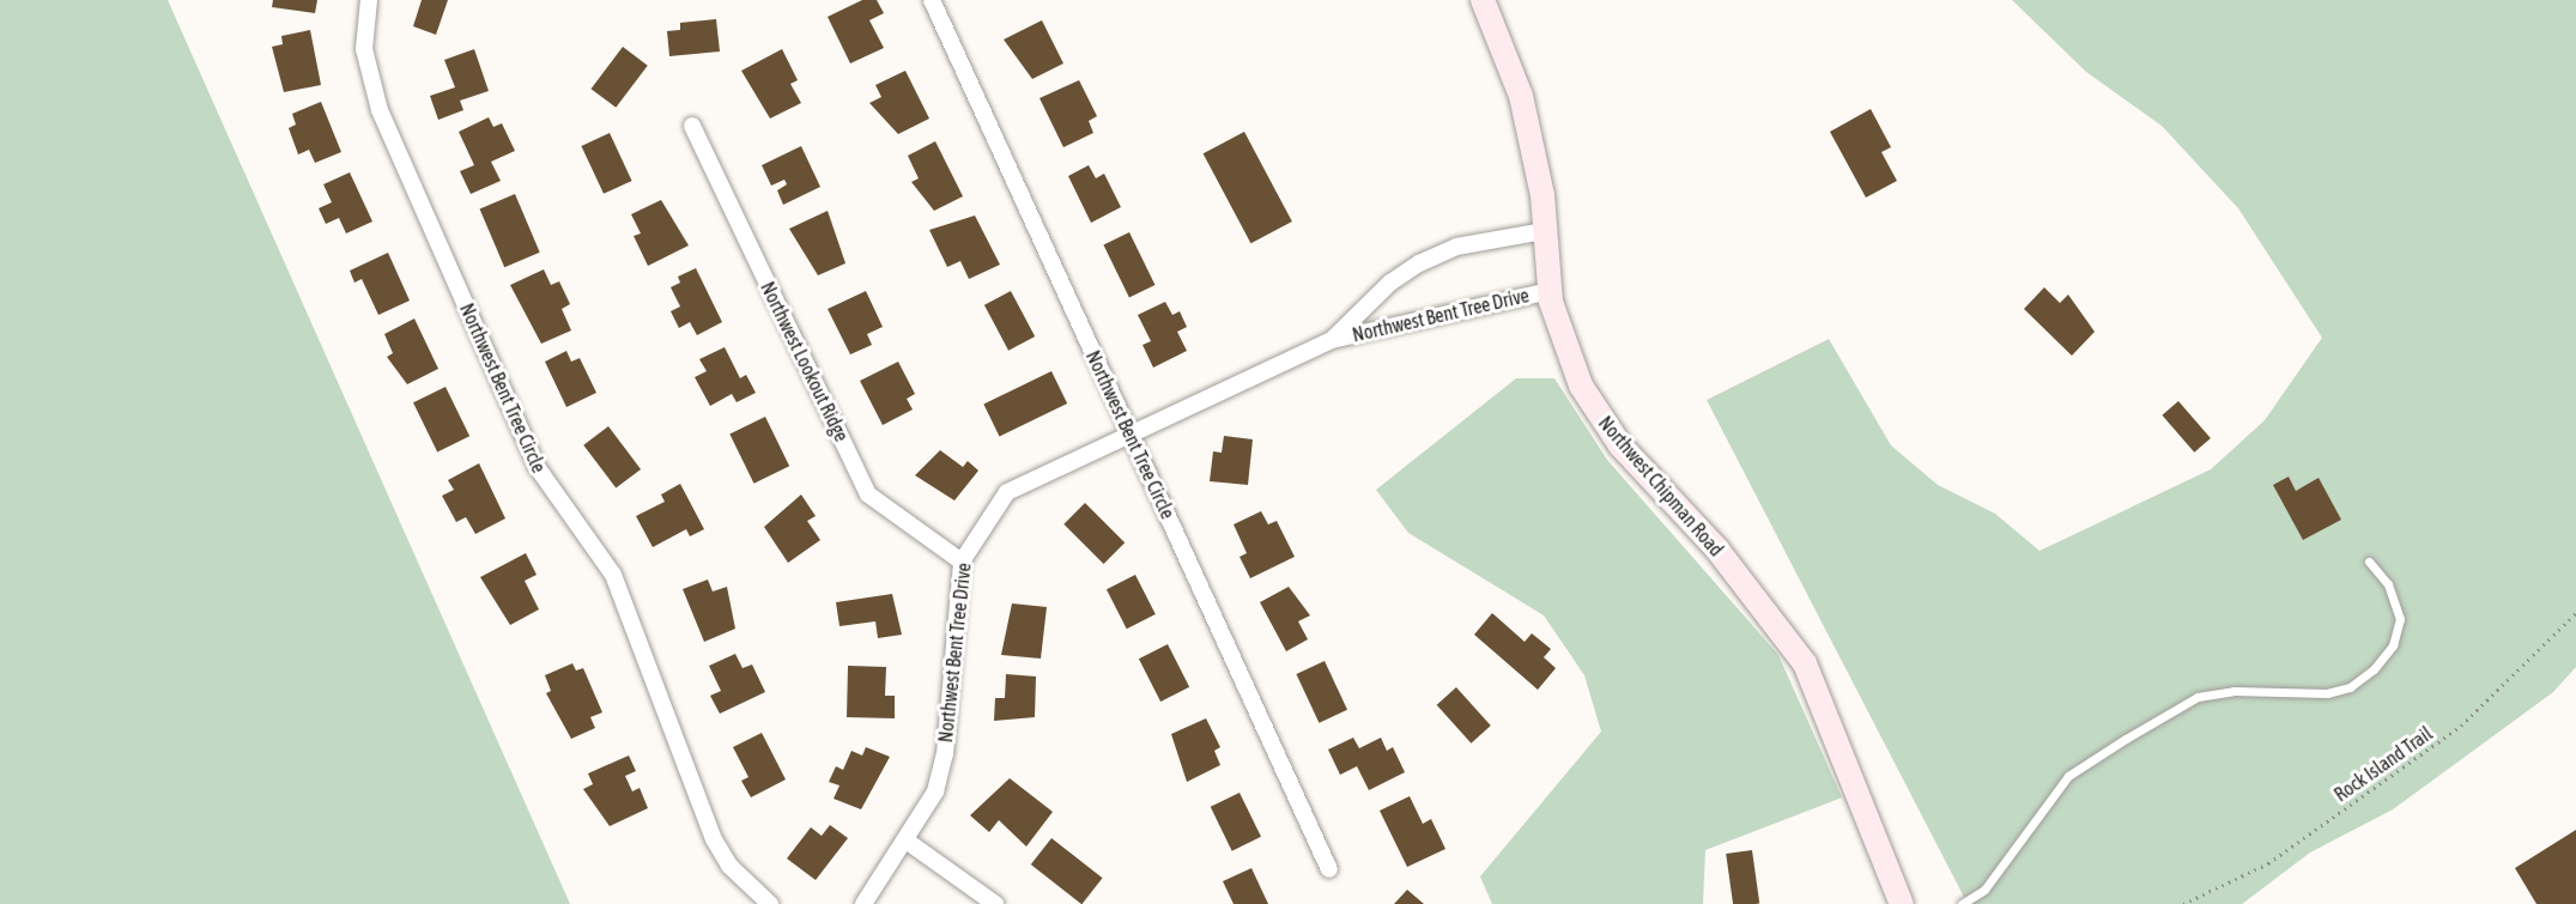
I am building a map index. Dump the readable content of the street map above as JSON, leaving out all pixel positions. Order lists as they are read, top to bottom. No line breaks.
{"streets":{"main road":["Northwest Chipman Road"],"street":["Northwest Bent Tree Drive","Northwest Lookout Ridge","Northwest Bent Tree Circle"],"path":["Rock Island Trail"]},"crossings":[["Northwest Bent Tree Drive","Northwest Lookout Ridge"],["Northwest Bent Tree Drive","Northwest Bent Tree Circle"],["Northwest Bent Tree Drive","Northwest Chipman Road"]]}
